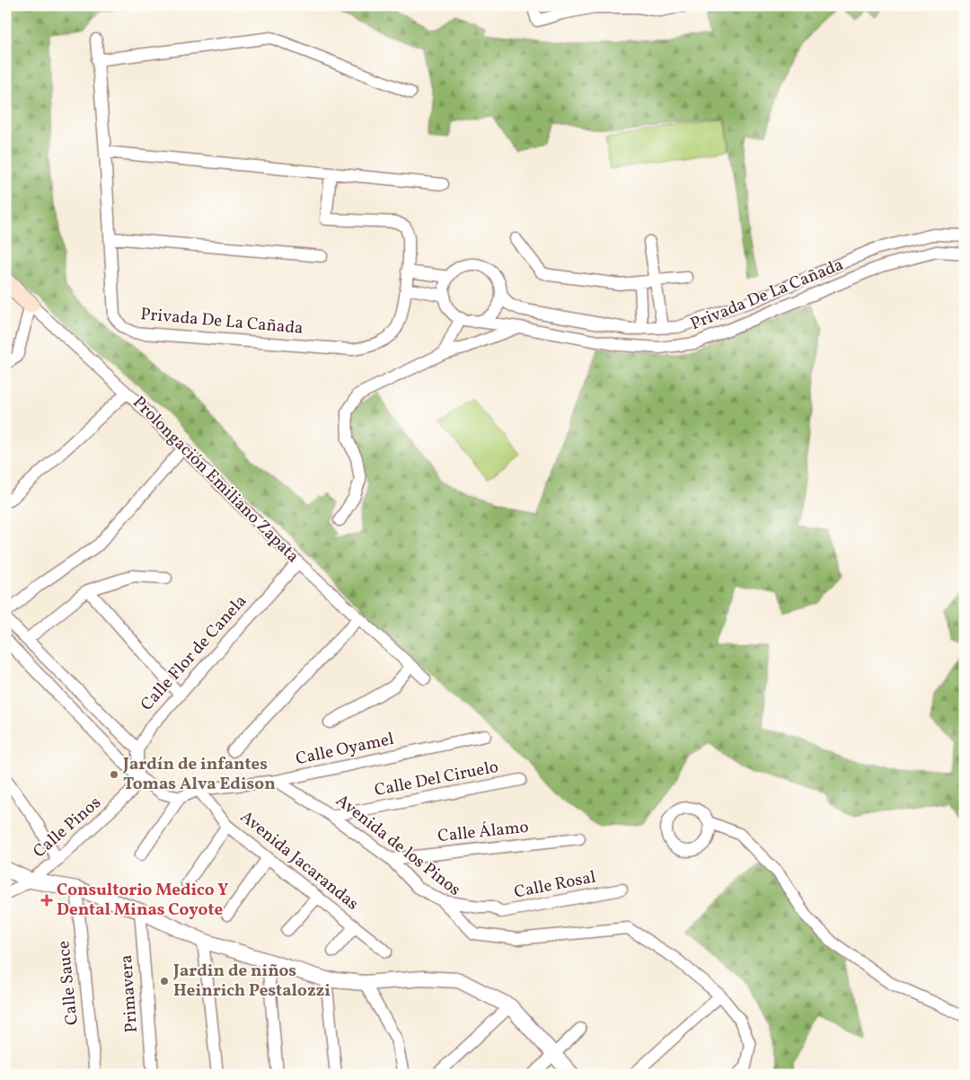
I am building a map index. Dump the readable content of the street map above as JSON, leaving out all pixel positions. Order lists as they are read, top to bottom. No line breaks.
{"streets":{"main road":["Prolongación Emiliano Zapata"],"street":["Privada De La Cañada","Calle Flor de Canela","Calle Oyamel","Calle Del Ciruelo","Calle Pinos","Calle Álamo","Avenida de los Pinos","Avenida Jacarandas","Calle Rosal","Calle Sauce","Primavera"]},"crossings":[["Prolongación Emiliano Zapata","Calle Flor de Canela"],["Calle Oyamel","Avenida de los Pinos"],["Calle Oyamel","Avenida Jacarandas"],["Calle Del Ciruelo","Avenida de los Pinos"],["Calle Álamo","Avenida de los Pinos"],["Avenida de los Pinos","Calle Rosal"]],"places":{"other":["Jardín de infantes Tomas Alva Edison","Jardin de niños Heinrich Pestalozzi"],"health":["Consultorio Medico Y Dental Minas Coyote"]}}
